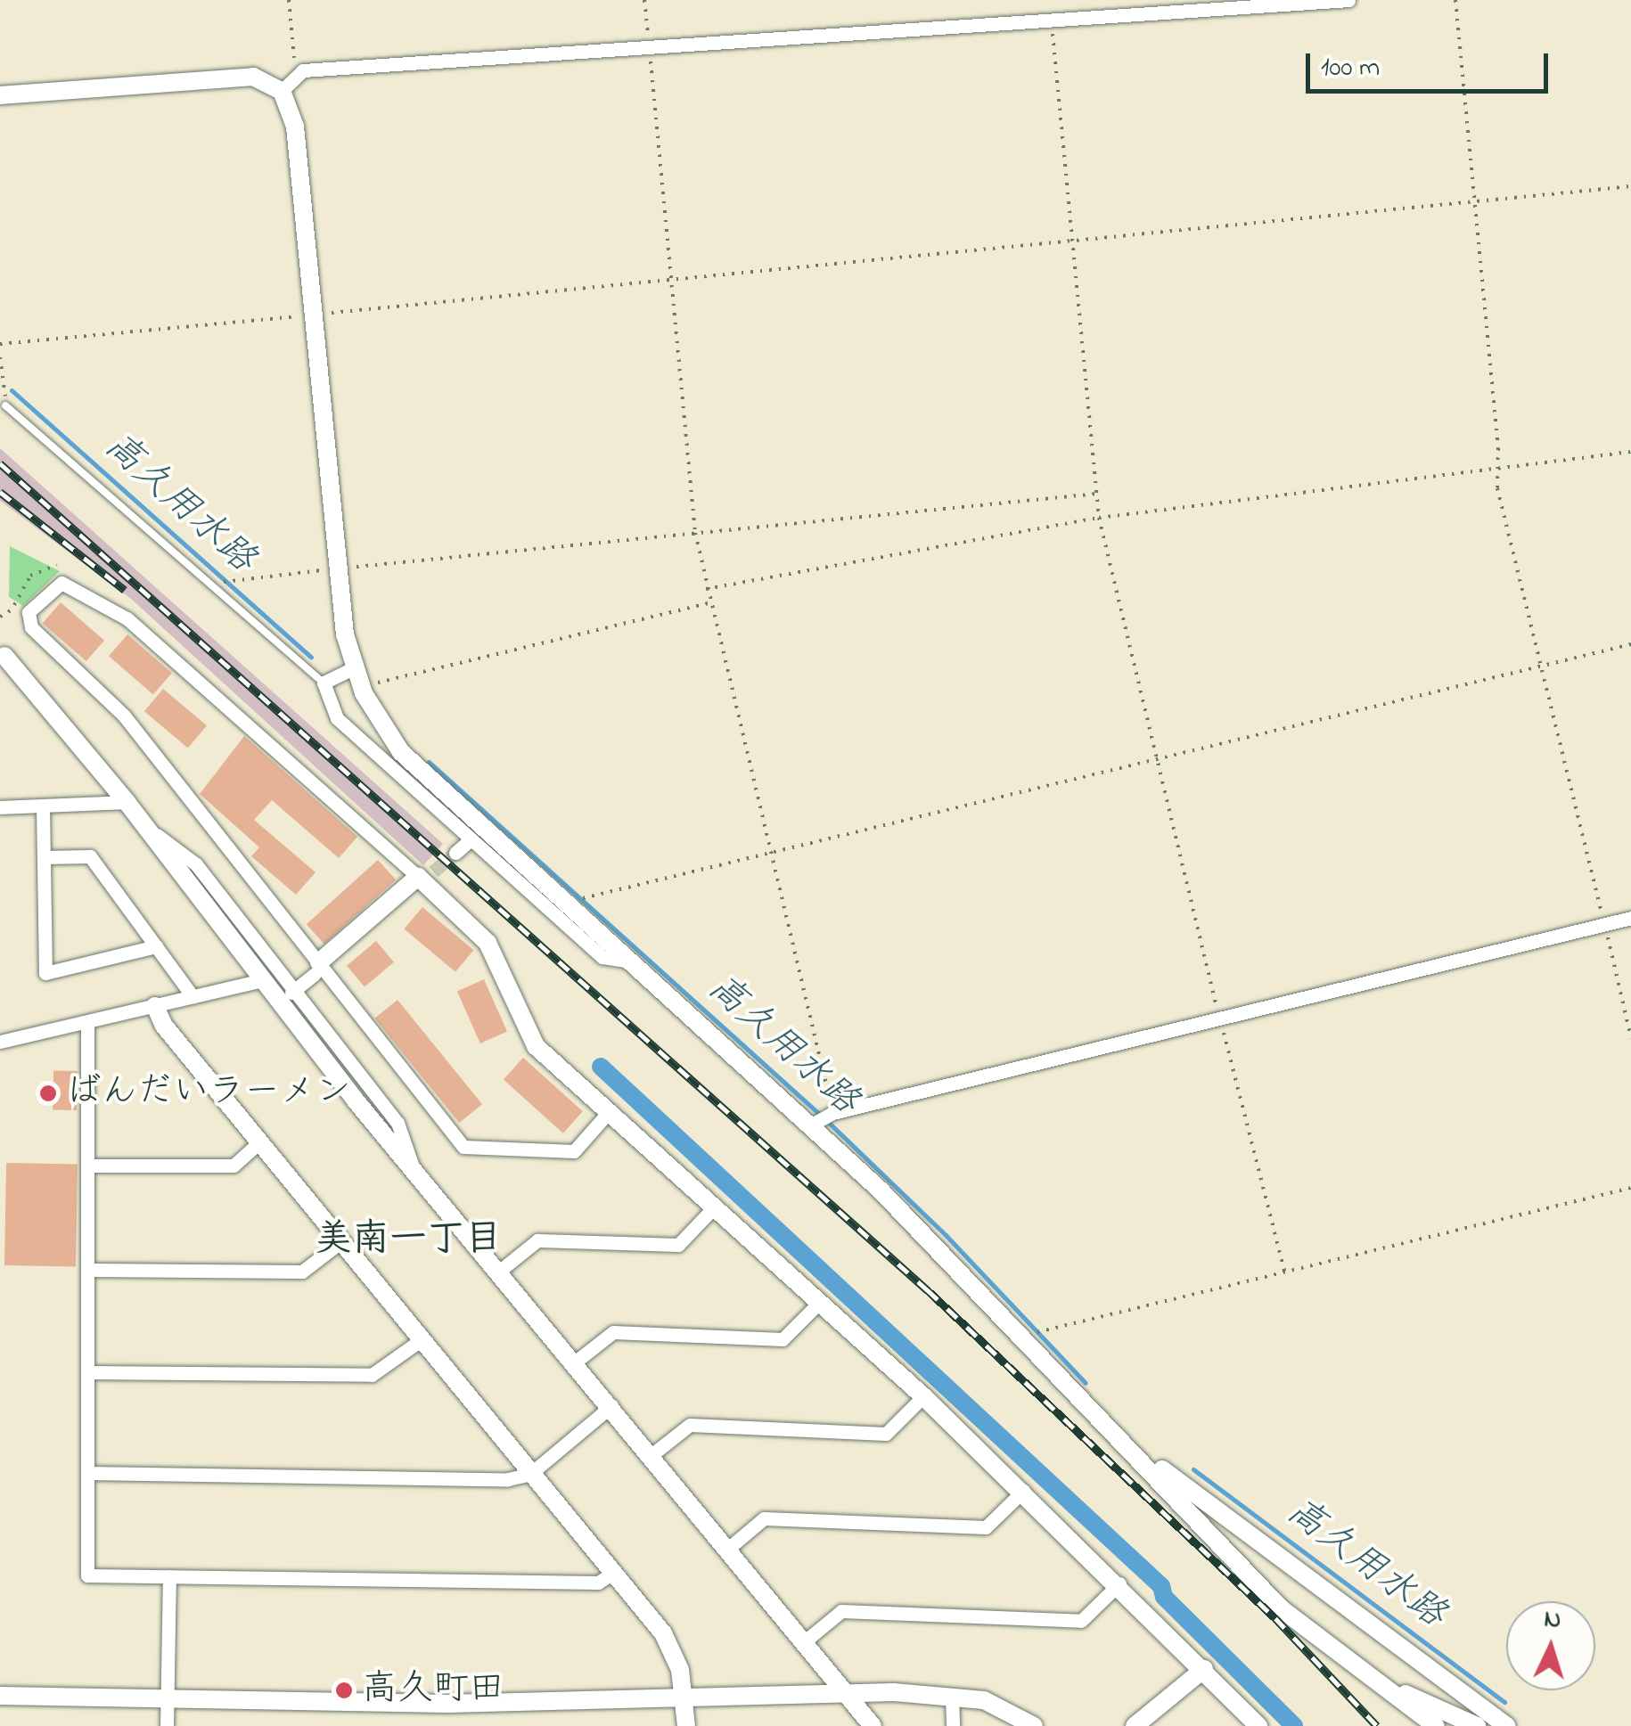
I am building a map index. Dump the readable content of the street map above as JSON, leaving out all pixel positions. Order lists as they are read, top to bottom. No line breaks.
{"districts":["美南一丁目"],"water":["高久用水路"],"places":["ばんだいラーメン","高久町田"],"scale_bar":"100 m","north":"top"}
